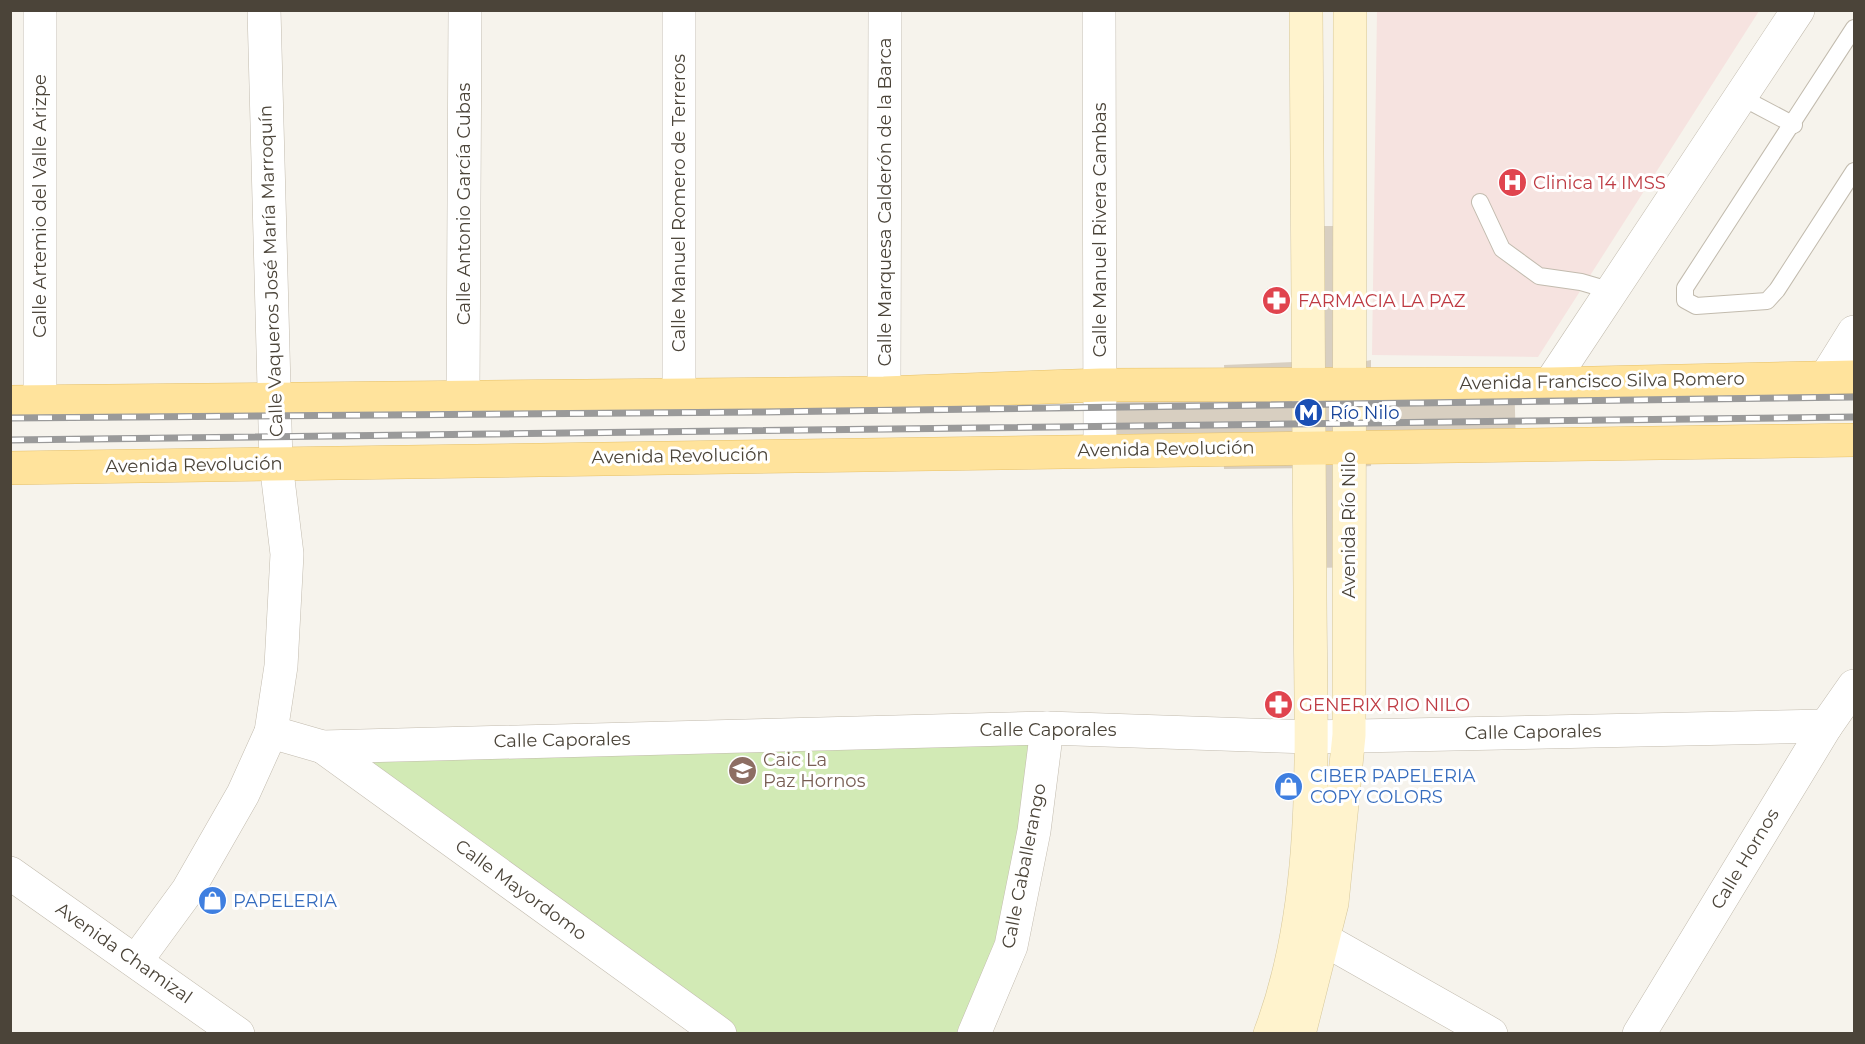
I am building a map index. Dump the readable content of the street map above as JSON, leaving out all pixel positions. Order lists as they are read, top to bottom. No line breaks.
{"streets":{"main road":["Avenida Francisco Silva Romero","Avenida Revolución","Avenida Río Nilo"],"street":["Calle Marquesa Calderón de la Barca","Calle Manuel Romero de Terreros","Calle Antonio García Cubas","Calle Artemio del Valle Arizpe","Calle Manuel Rivera Cambas","Calle Vaqueros José María Marroquín","Calle Caporales","Calle Hornos","Calle Caballerango","Calle Mayordomo","Avenida Chamizal"]},"crossings":[["Calle Manuel Rivera Cambas","Avenida Revolución"],["Calle Vaqueros José María Marroquín","Avenida Revolución"],["Calle Vaqueros José María Marroquín","Calle Caporales"],["Calle Vaqueros José María Marroquín","Avenida Chamizal"],["Avenida Francisco Silva Romero","Avenida Río Nilo"],["Avenida Revolución","Avenida Río Nilo"],["Avenida Río Nilo","Calle Caporales"],["Calle Caporales","Calle Hornos"],["Calle Caporales","Calle Caballerango"],["Calle Caporales","Calle Mayordomo"]],"places":{"hospital":["Clinica 14 IMSS"],"pharmacy":["FARMACIA LA PAZ","GENERIX RIO NILO"],"metro station":["Río Nilo"],"school or university":["Caic La Paz Hornos"],"shop":["CIBER PAPELERIA COPY COLORS","PAPELERIA"]}}
